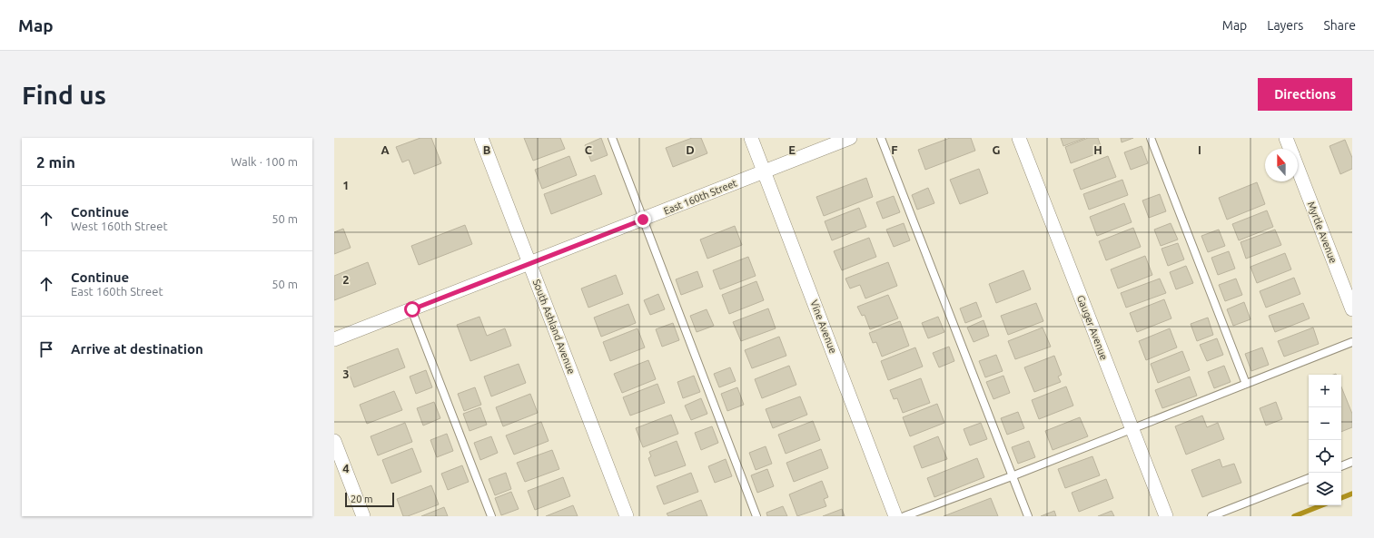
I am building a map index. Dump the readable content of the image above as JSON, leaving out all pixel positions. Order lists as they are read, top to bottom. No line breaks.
{"streets":{"street":["East 160th Street","Myrtle Avenue","South Ashland Avenue","Vine Avenue","Gauger Avenue"]},"crossings":[["East 160th Street","South Ashland Avenue"],["East 160th Street","Vine Avenue"]],"scale_bar":"20 m","north":"top","page":{"header":"Map","nav":["Map","Layers","Share"],"buttons":"Directions","title":"Find us","heading":["2 min","Walk · 100 m"],"list":[["Continue","West 160th Street","50 m"],["Continue","East 160th Street","50 m"],"Arrive at destination"],"map_buttons":["+","−"],"scale":"20 m"},"grid":{"columns":["A","B","C","D","E","F","G","H","I"],"rows":["1","2","3","4"]}}
